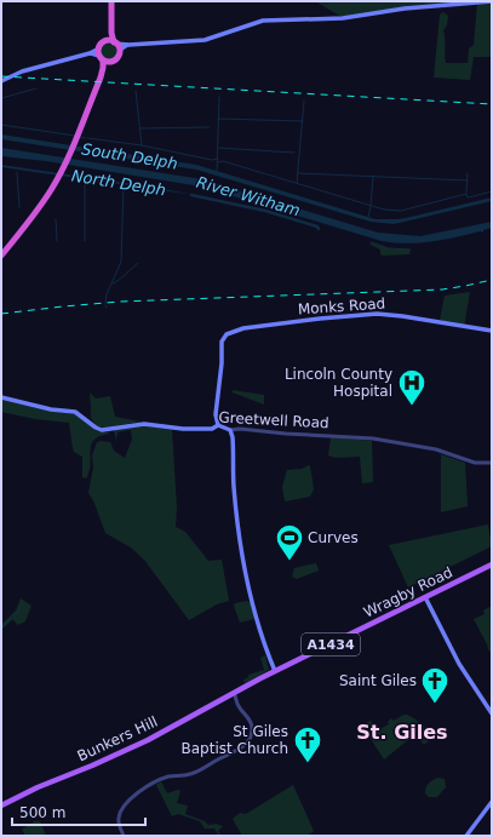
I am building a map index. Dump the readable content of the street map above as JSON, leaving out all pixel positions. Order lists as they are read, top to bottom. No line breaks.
{"streets":{"main road":["Monks Road","Greetwell Road","Wragby Road","A1434","Bunkers Hill"]},"crossings":[["Monks Road","Greetwell Road"],["Wragby Road","Bunkers Hill"]],"districts":["St. Giles"],"water":["South Delph","North Delph","River Witham"],"places":{"hospital":["Lincoln County Hospital"],"sports":["Curves"],"church":["Saint Giles","St Giles Baptist Church"]},"scale_bar":"500 m"}
